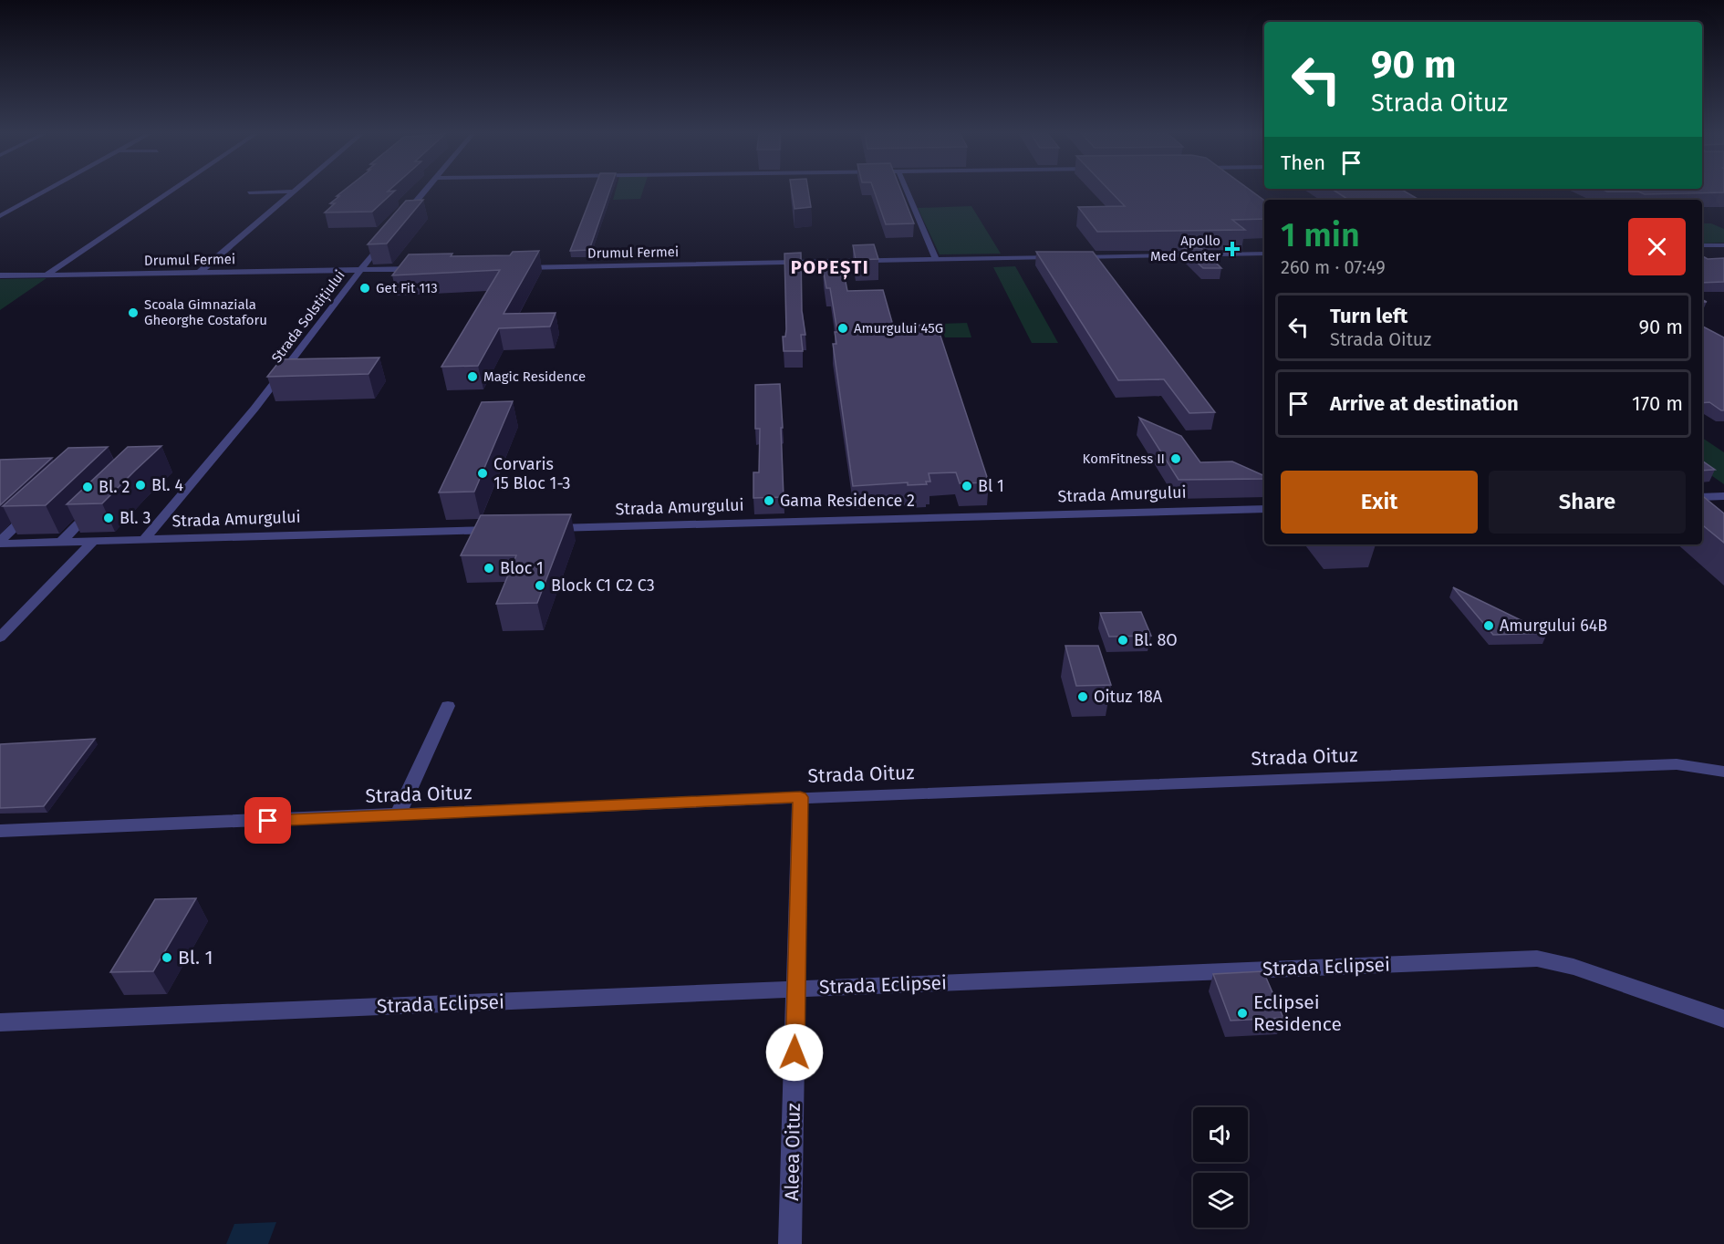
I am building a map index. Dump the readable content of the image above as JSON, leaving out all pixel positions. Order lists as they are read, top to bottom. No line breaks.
{"streets":{"street":["Drumul Fermei","Strada Solstițiului","Strada Amurgului","Strada Oituz","Strada Eclipsei","Aleea Oituz"]},"crossings":[["Drumul Fermei","Strada Solstițiului"],["Strada Solstițiului","Strada Amurgului"],["Strada Oituz","Aleea Oituz"],["Strada Eclipsei","Aleea Oituz"]],"districts":["POPEȘTI"],"places":{"health":["Apollo Med Center"],"other":["Get Fit 113","Scoala Gimnaziala Gheorghe Costaforu","Amurgului 45G","Magic Residence","KomFitness II","Corvaris 15 Bloc 1-3","Bl. 4","Bl 1","Bl. 2","Gama Residence 2","Bl. 3","Bloc 1","Block C1 C2 C3","Amurgului 64B","Bl. 8O","Oituz 18A","Bl. 1","Eclipsei Residence"]},"page":{"turn":["90 m","Strada Oituz"],"then":"Then","heading":["1 min","260 m · 07:49"],"list":[{"name":"Turn left","note":"Strada Oituz","value":"90 m"},{"name":"Arrive at destination","value":"170 m"}],"buttons":["Exit","Share"]}}
